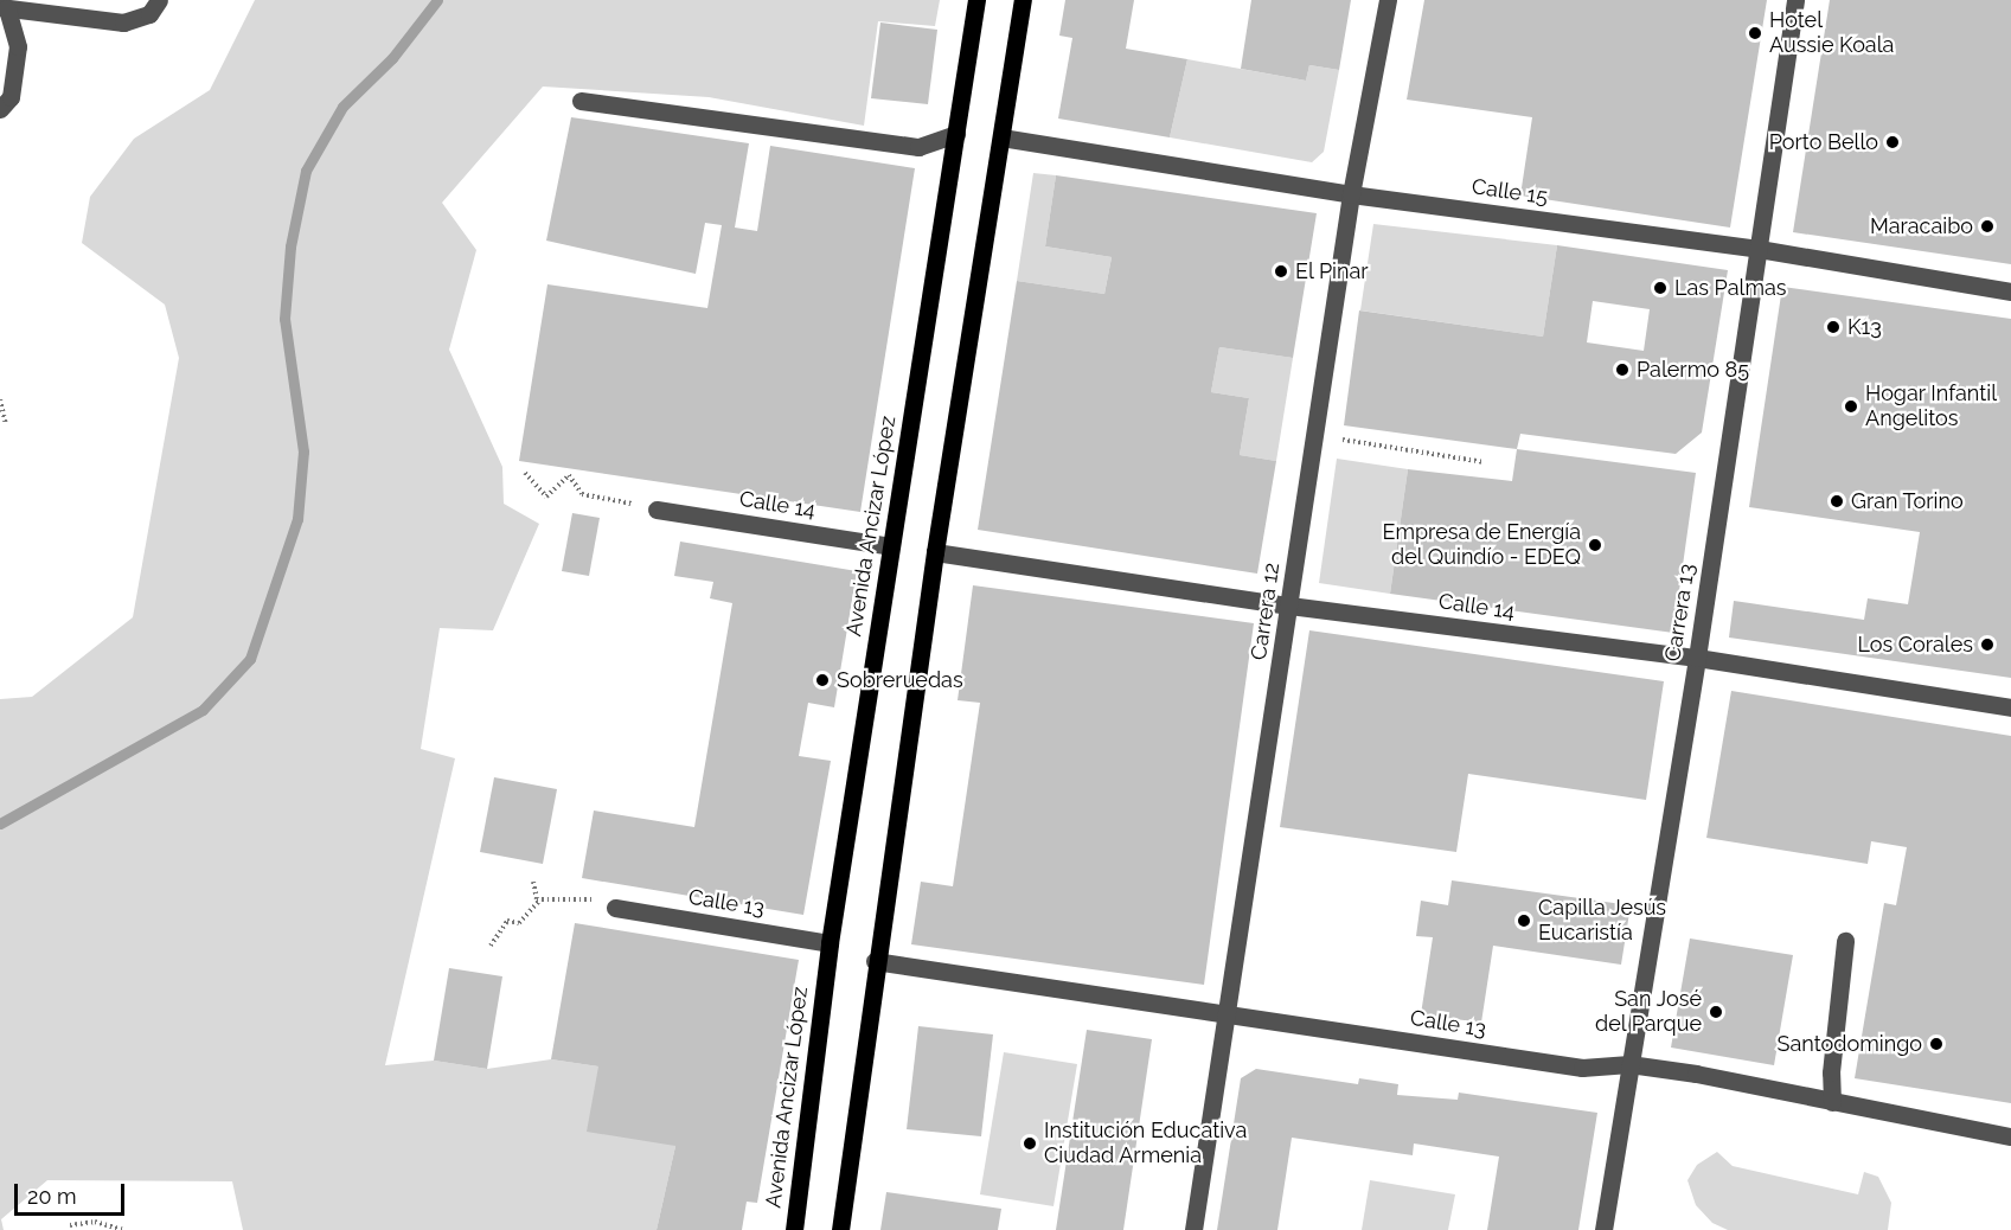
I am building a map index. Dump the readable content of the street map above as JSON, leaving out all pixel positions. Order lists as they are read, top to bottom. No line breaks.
{"streets":{"main road":["Avenida Ancizar López"],"street":["Calle 15","Calle 14","Carrera 12","Carrera 13","Calle 13"]},"crossings":[["Calle 15","Carrera 12"],["Calle 15","Carrera 13"],["Calle 14","Avenida Ancizar López"],["Calle 14","Carrera 12"],["Calle 14","Carrera 13"],["Avenida Ancizar López","Calle 13"],["Carrera 12","Calle 13"],["Carrera 13","Calle 13"]],"places":["Hotel Aussie Koala","Porto Bello","Maracaibo","El Pinar","Las Palmas","K13","Palermo 85","Hogar Infantil Angelitos","Gran Torino","Empresa de Energía del Quindío - EDEQ","Los Corales","Sobreruedas","Capilla Jesús Eucaristía","San José del Parque","Santodomingo","Institución Educativa Ciudad Armenia"],"scale_bar":"20 m"}
